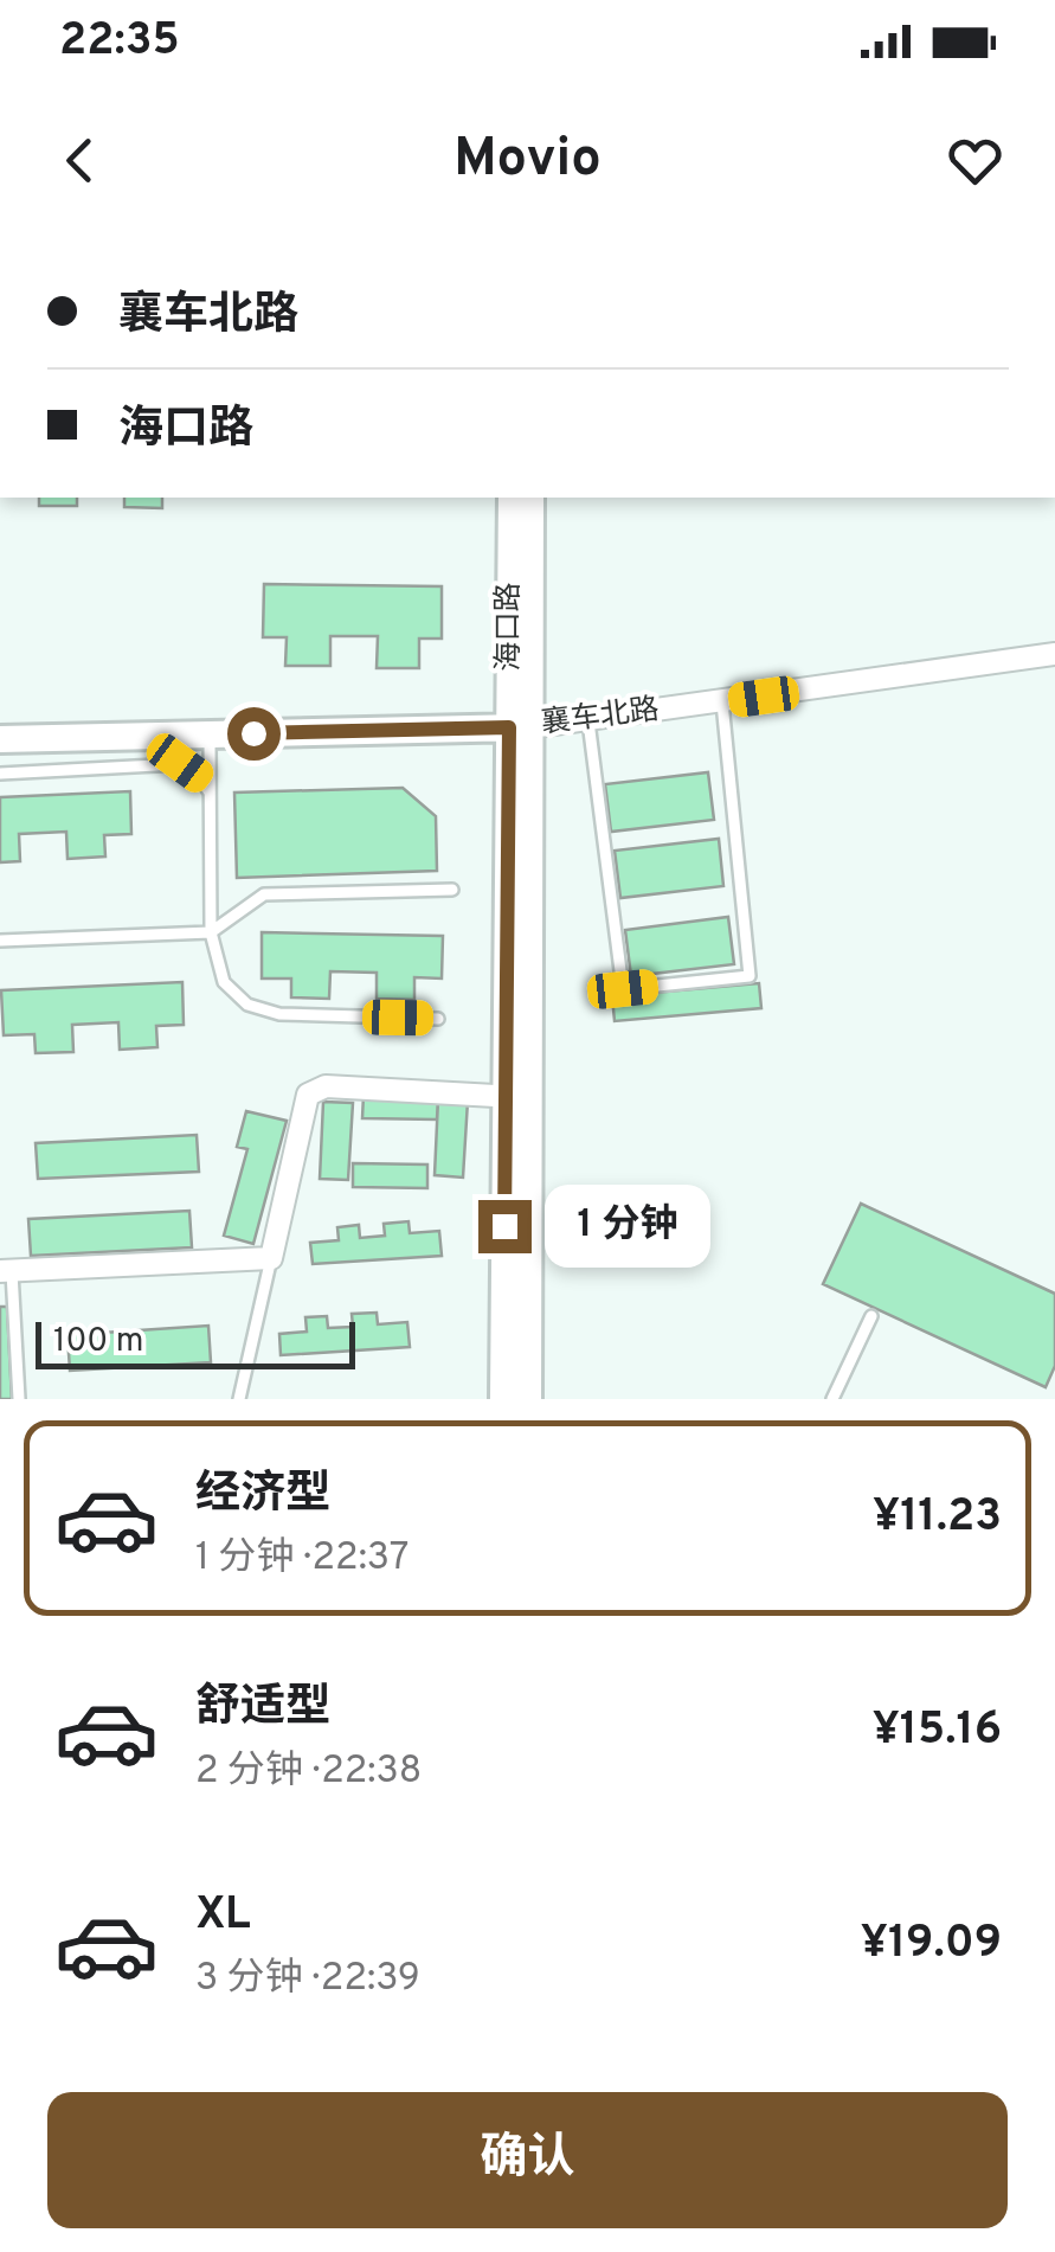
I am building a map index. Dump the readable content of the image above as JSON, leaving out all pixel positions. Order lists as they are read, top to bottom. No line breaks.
{"streets":{"street":["海口路","襄车北路"]},"crossings":[["海口路","襄车北路"]],"scale_bar":"100 m","page":{"status":"22:35","header":"Movio","banner":["襄车北路","海口路"],"bubble":"1 分钟","scale":"100 m","list":[{"name":"经济型","note":"1 分钟 · 22:37","value":"¥11.23"},{"name":"舒适型","note":"2 分钟 · 22:38","value":"¥15.16"},{"name":"XL","note":"3 分钟 · 22:39","value":"¥19.09"}],"buttons":"确认"}}
